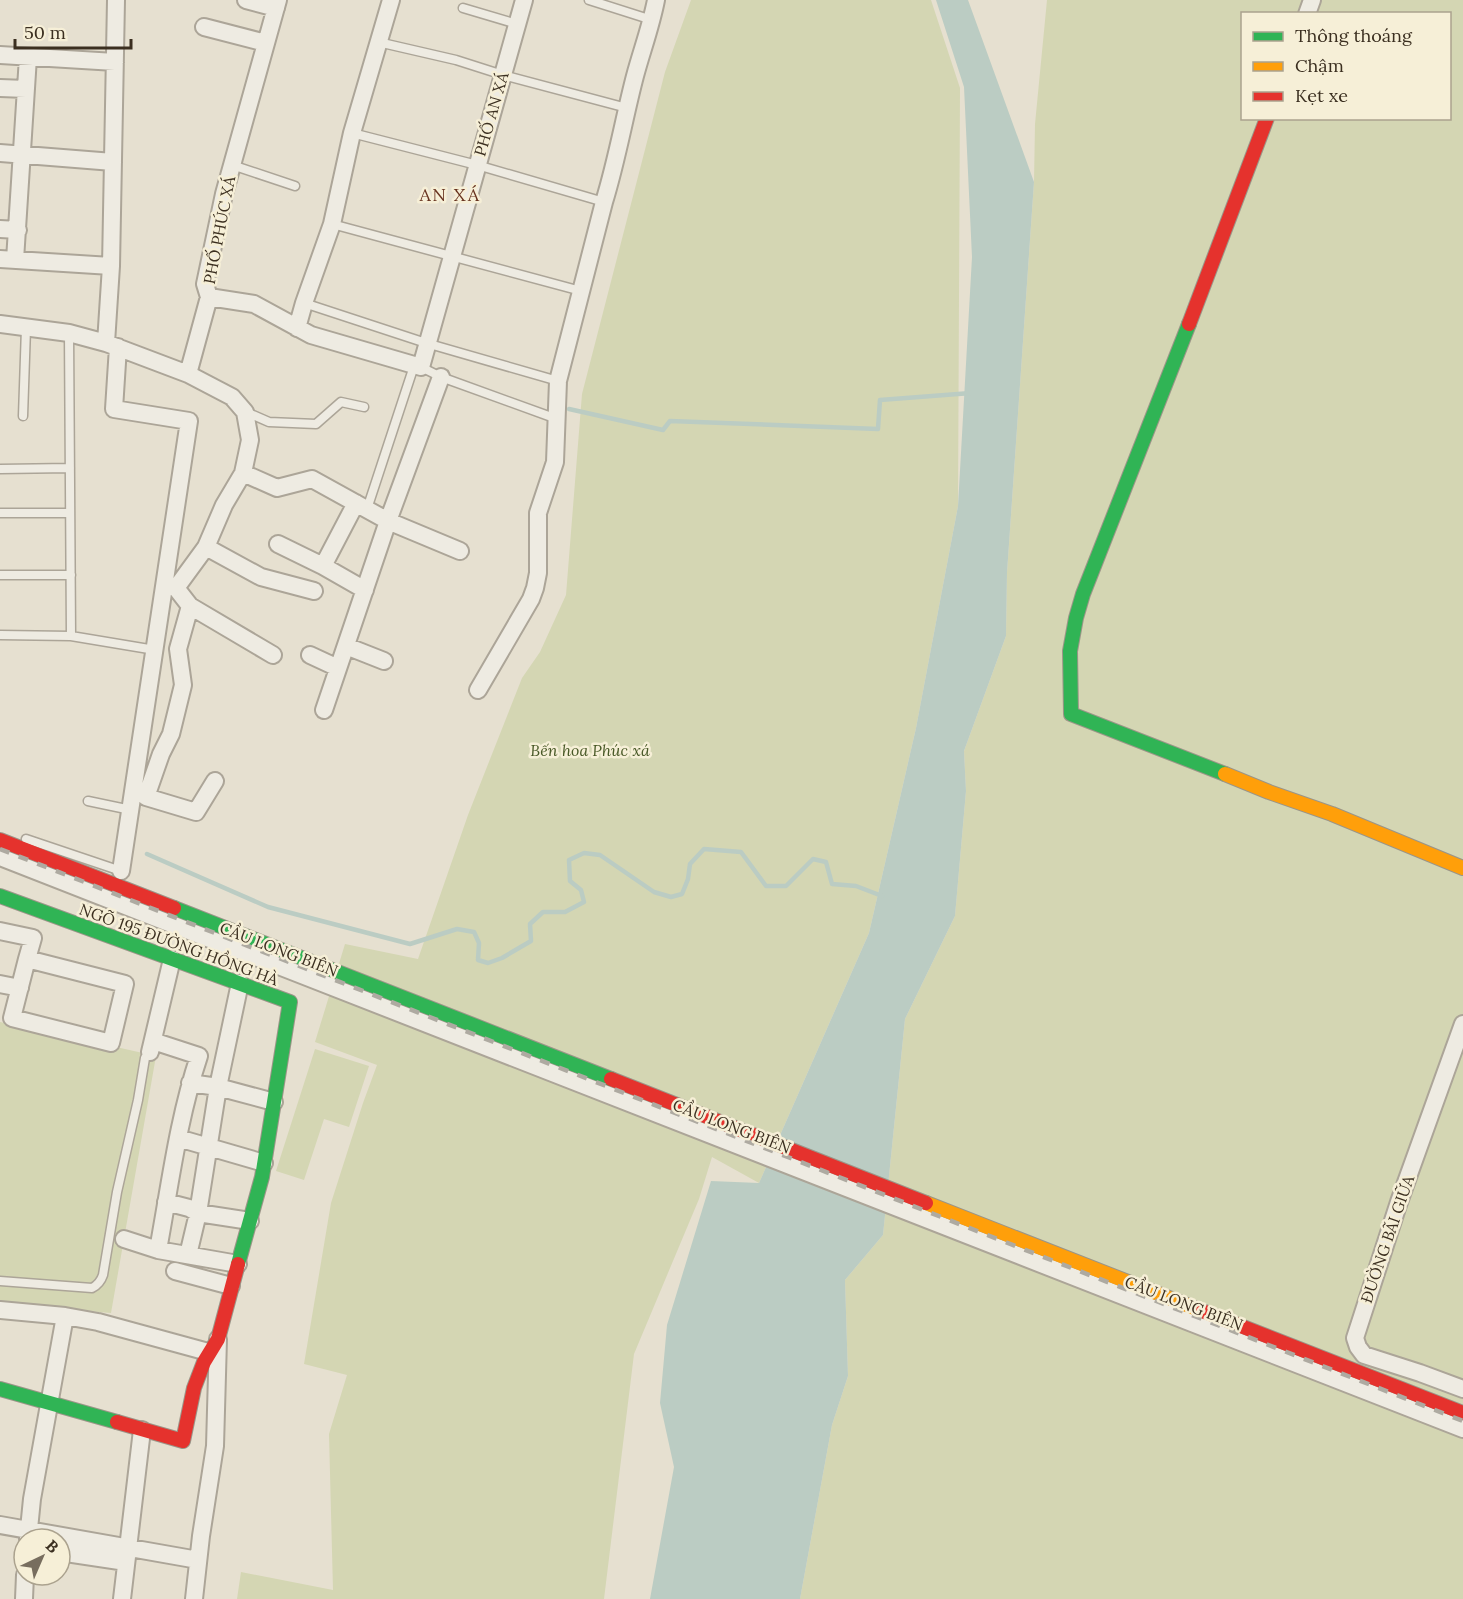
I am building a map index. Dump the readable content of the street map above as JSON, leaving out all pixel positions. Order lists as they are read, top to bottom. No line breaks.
{"streets":{"street":["PHỐ AN XÁ","PHỐ PHÚC XÁ","NGÕ 195 ĐƯỜNG HỒNG HÀ","CẦU LONG BIÊN","ĐƯỜNG BÃI GIỮA"]},"districts":["AN XÁ"],"parks":["Bến hoa Phúc xá"],"legend":["Thông thoáng","Chậm","Kẹt xe"],"scale_bar":"50 m","north":"top right"}
